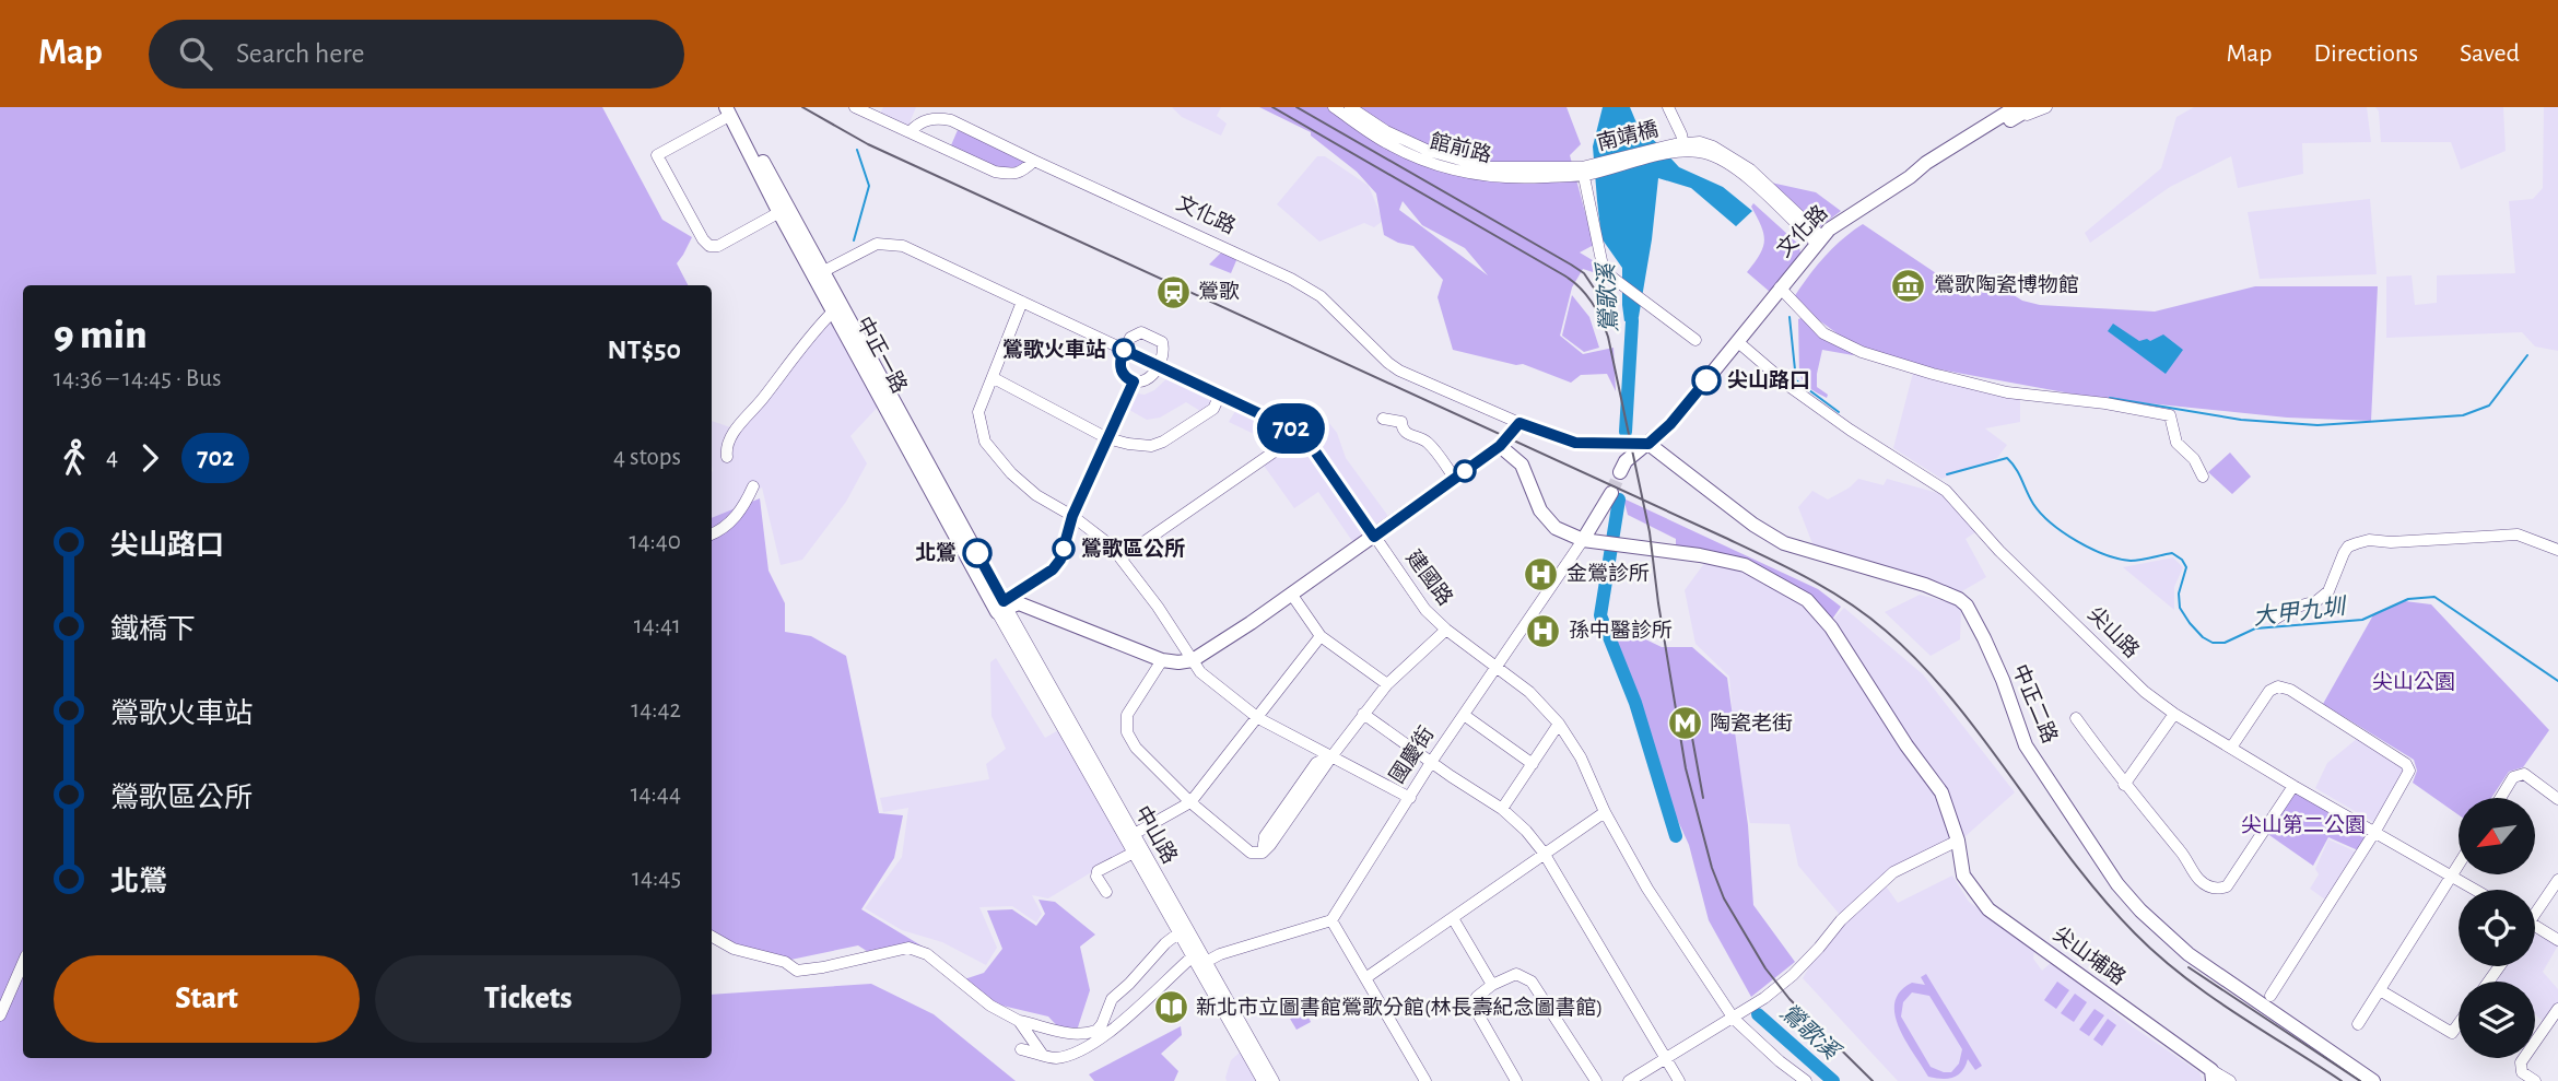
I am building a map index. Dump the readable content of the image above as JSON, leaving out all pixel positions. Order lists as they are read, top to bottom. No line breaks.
{"streets":{"main road":["文化路","中正一路","中正二路","國慶街","尖山埔路"],"street":["南靖橋","館前路","建國路","尖山路","中山路"]},"crossings":[["南靖橋","館前路"],["文化路","尖山路"],["文化路","中正二路"],["中正一路","建國路"],["中正一路","中山路"],["建國路","國慶街"],["國慶街","尖山埔路"]],"water":["鶯歌溪","大甲九圳"],"parks":["尖山公園","尖山第二公園"],"places":{"museum":["鶯歌陶瓷博物館"],"station":["鶯歌"],"other":["鶯歌火車站","尖山路口","鶯歌區公所","北鶯"],"hospital":["金鶯診所","孫中醫診所"],"metro station":["陶瓷老街"],"library":["新北市立圖書館鶯歌分館(林長壽紀念圖書館)"]},"lines":["bus line 702"],"north":"bottom left","page":{"header":"Map","search":"Search here","nav":["Map","Directions","Saved"],"on_map":"702","heading":["9 min","14:36 – 14:45 · Bus","NT$50"],"legs":["4","702","4 stops"],"list":[{"name":"尖山路口","value":"14:40"},{"name":"鐵橋下","value":"14:41"},{"name":"鶯歌火車站","value":"14:42"},{"name":"鶯歌區公所","value":"14:44"},{"name":"北鶯","value":"14:45"}],"buttons":["Start","Tickets"]}}
